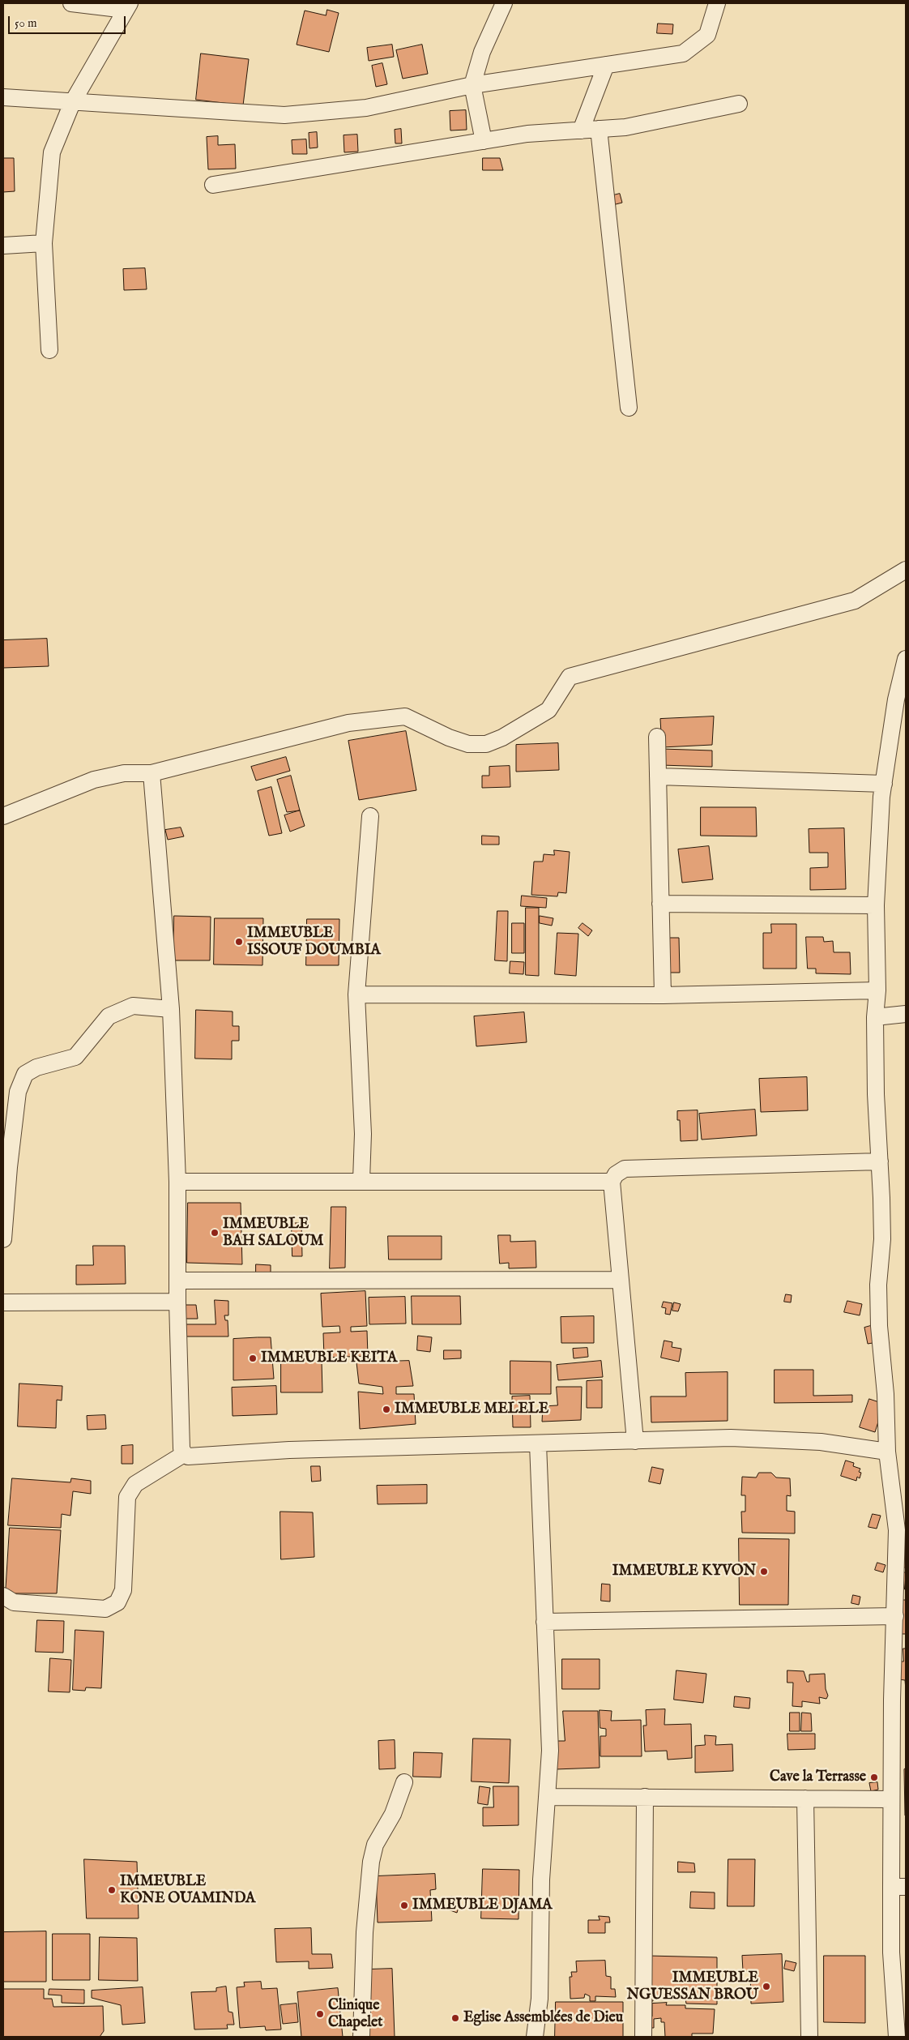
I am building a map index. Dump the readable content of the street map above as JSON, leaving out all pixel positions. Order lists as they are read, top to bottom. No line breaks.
{"places":["IMMEUBLE ISSOUF DOUMBIA","IMMEUBLE BAH SALOUM","IMMEUBLE KEITA","IMMEUBLE MELELE","IMMEUBLE KYVON","Cave la Terrasse","IMMEUBLE KONE OUAMINDA","IMMEUBLE DJAMA","IMMEUBLE NGUESSAN BROU","Clinique Chapelet","Eglise Assemblées de Dieu"],"scale_bar":"50 m"}
